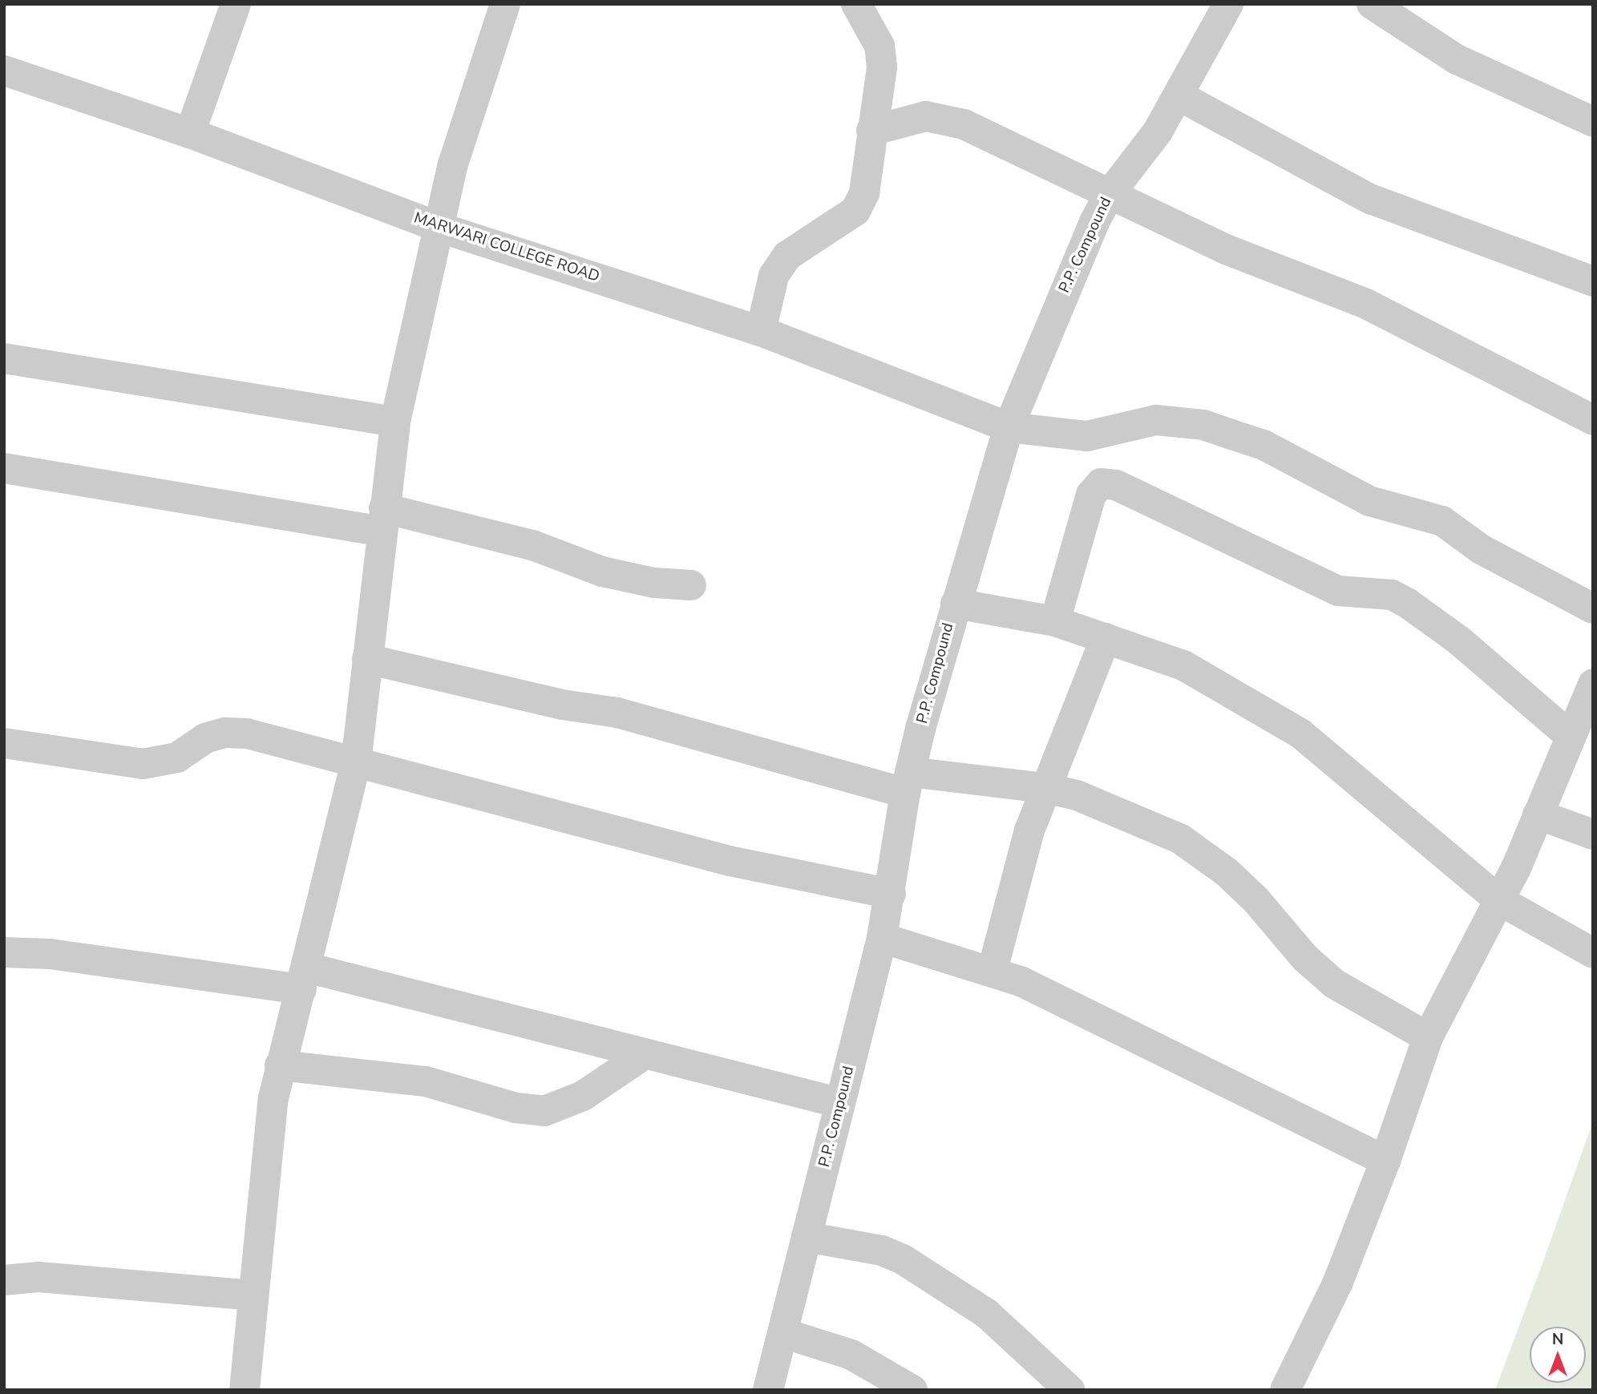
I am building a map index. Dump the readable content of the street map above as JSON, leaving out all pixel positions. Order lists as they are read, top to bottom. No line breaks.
{"streets":{"street":["P.P. Compound","MARWARI COLLEGE ROAD"]},"crossings":[["P.P. Compound","MARWARI COLLEGE ROAD"]],"north":"top"}
